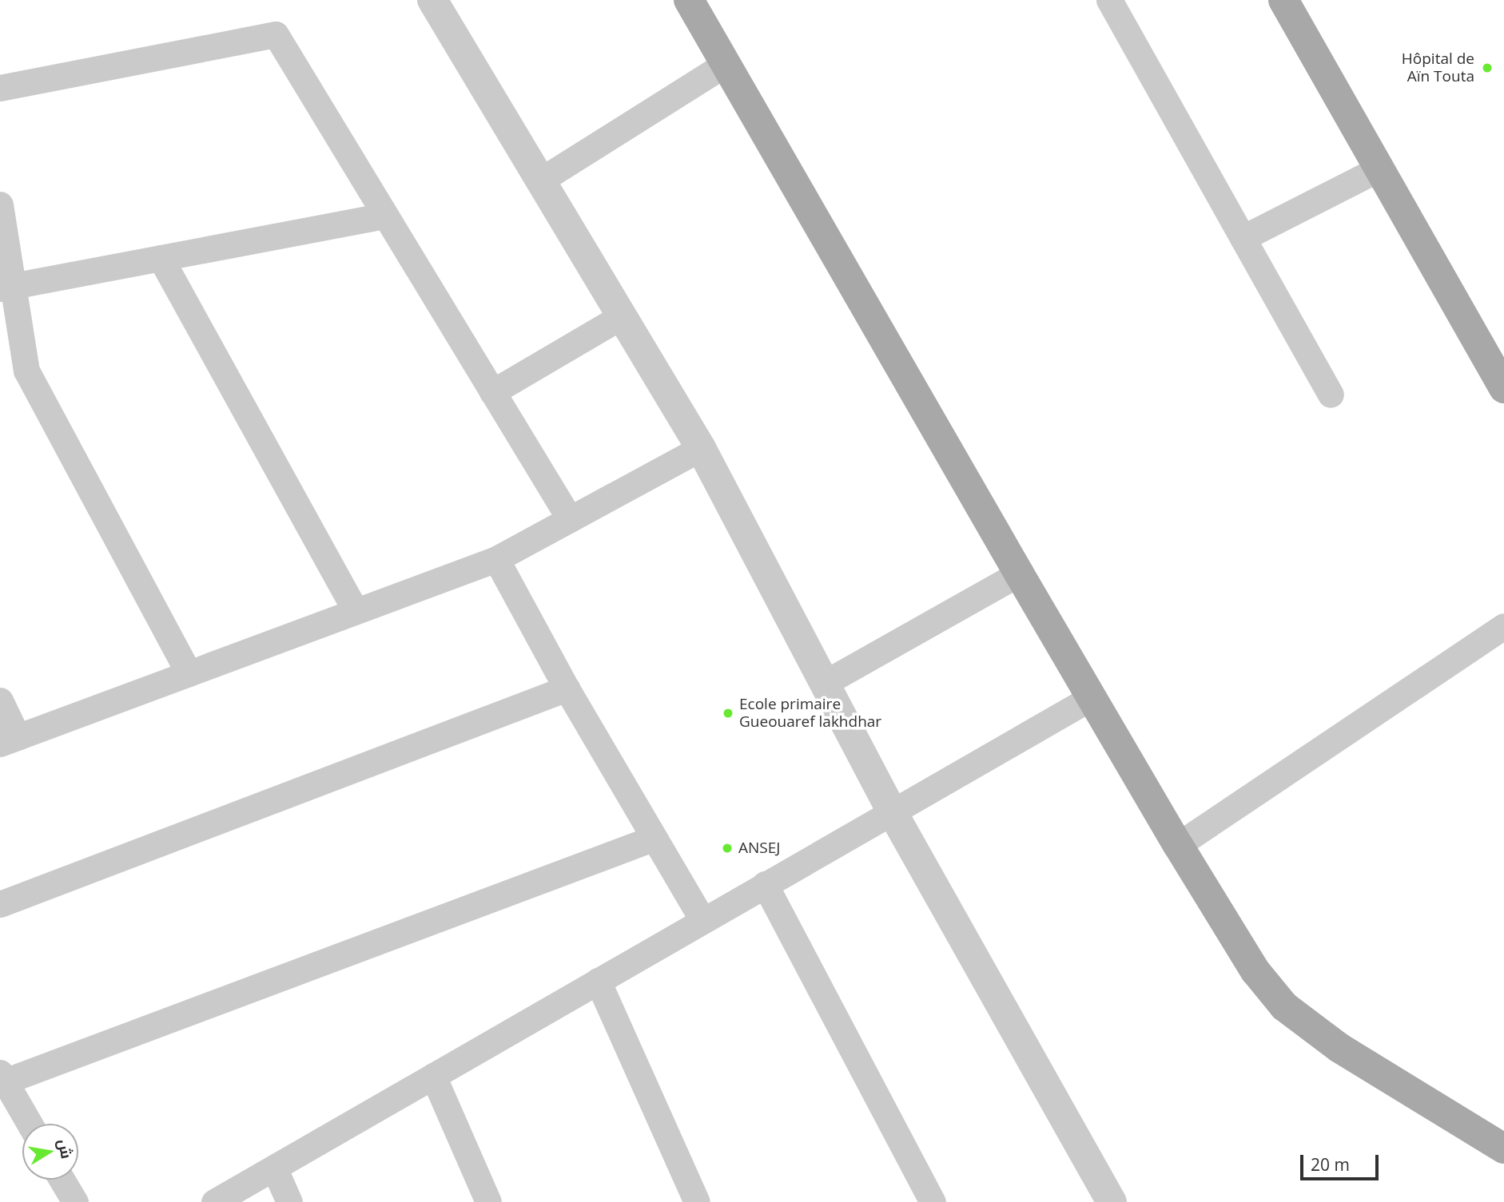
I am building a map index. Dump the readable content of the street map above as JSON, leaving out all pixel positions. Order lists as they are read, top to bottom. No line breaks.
{"places":["Hôpital de Aïn Touta","Ecole primaire Gueouaref lakhdhar","ANSEJ"],"scale_bar":"20 m","north":"right"}
